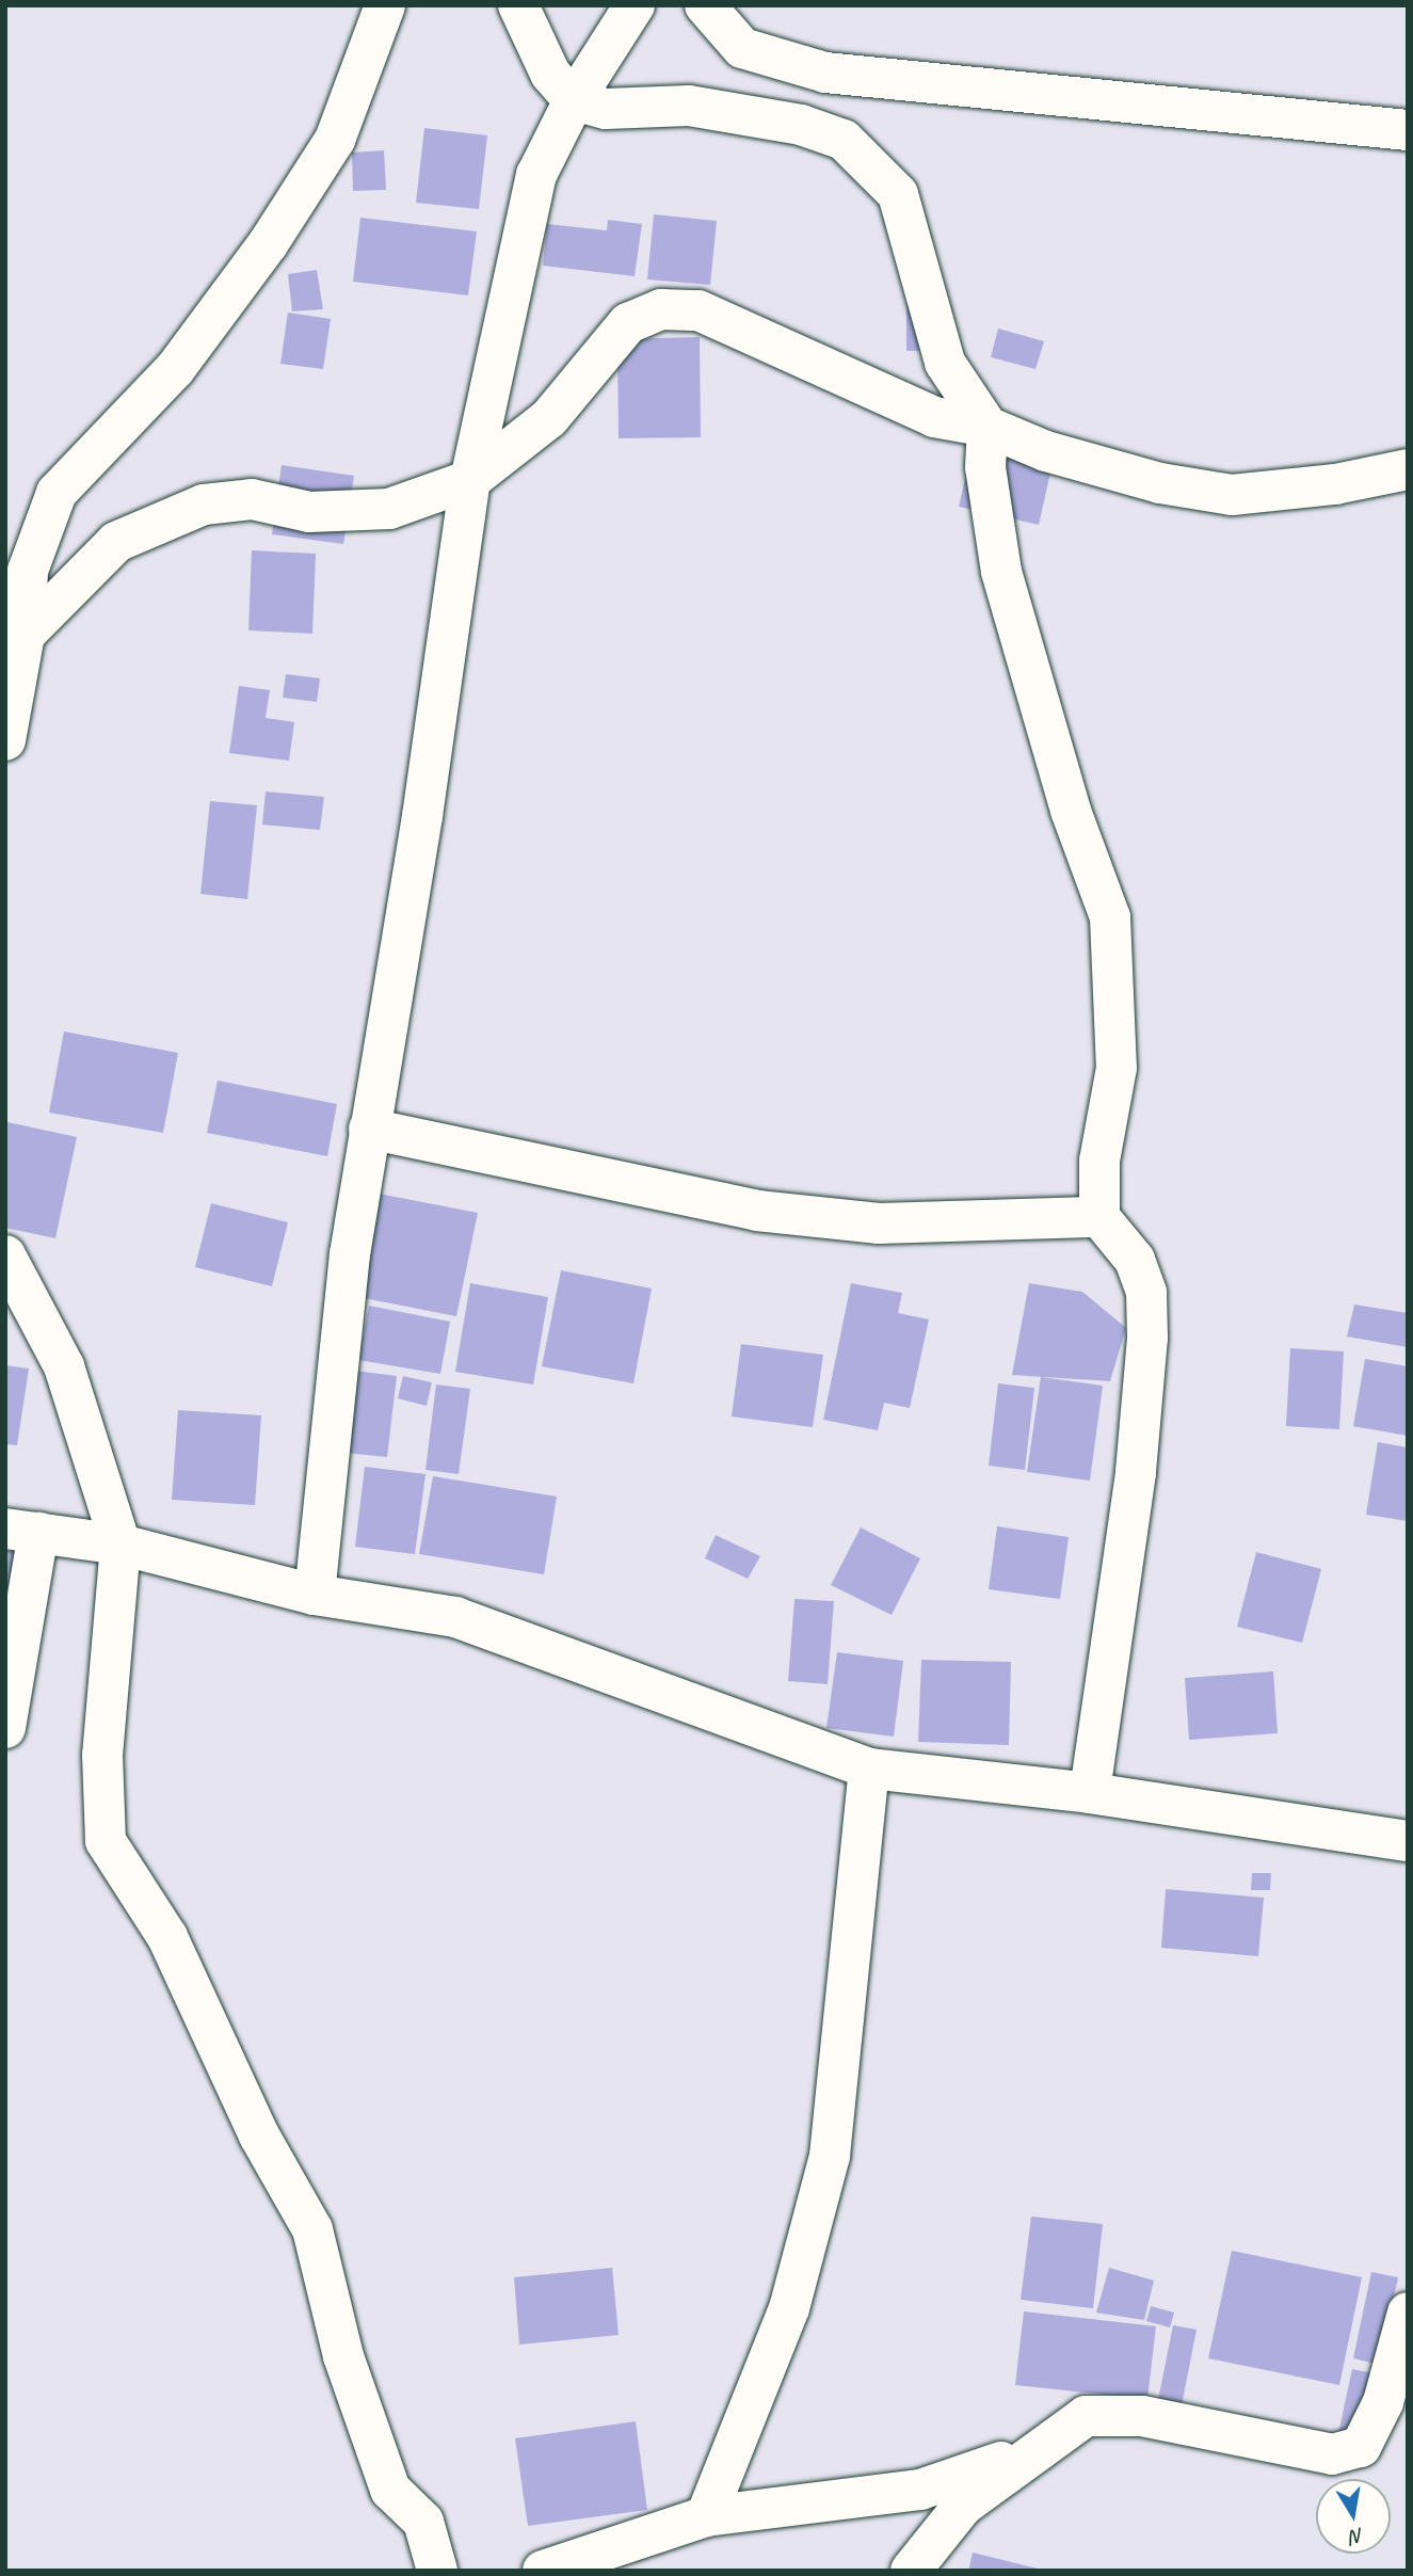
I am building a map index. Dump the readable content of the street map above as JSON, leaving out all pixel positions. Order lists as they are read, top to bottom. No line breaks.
{"north":"bottom"}
